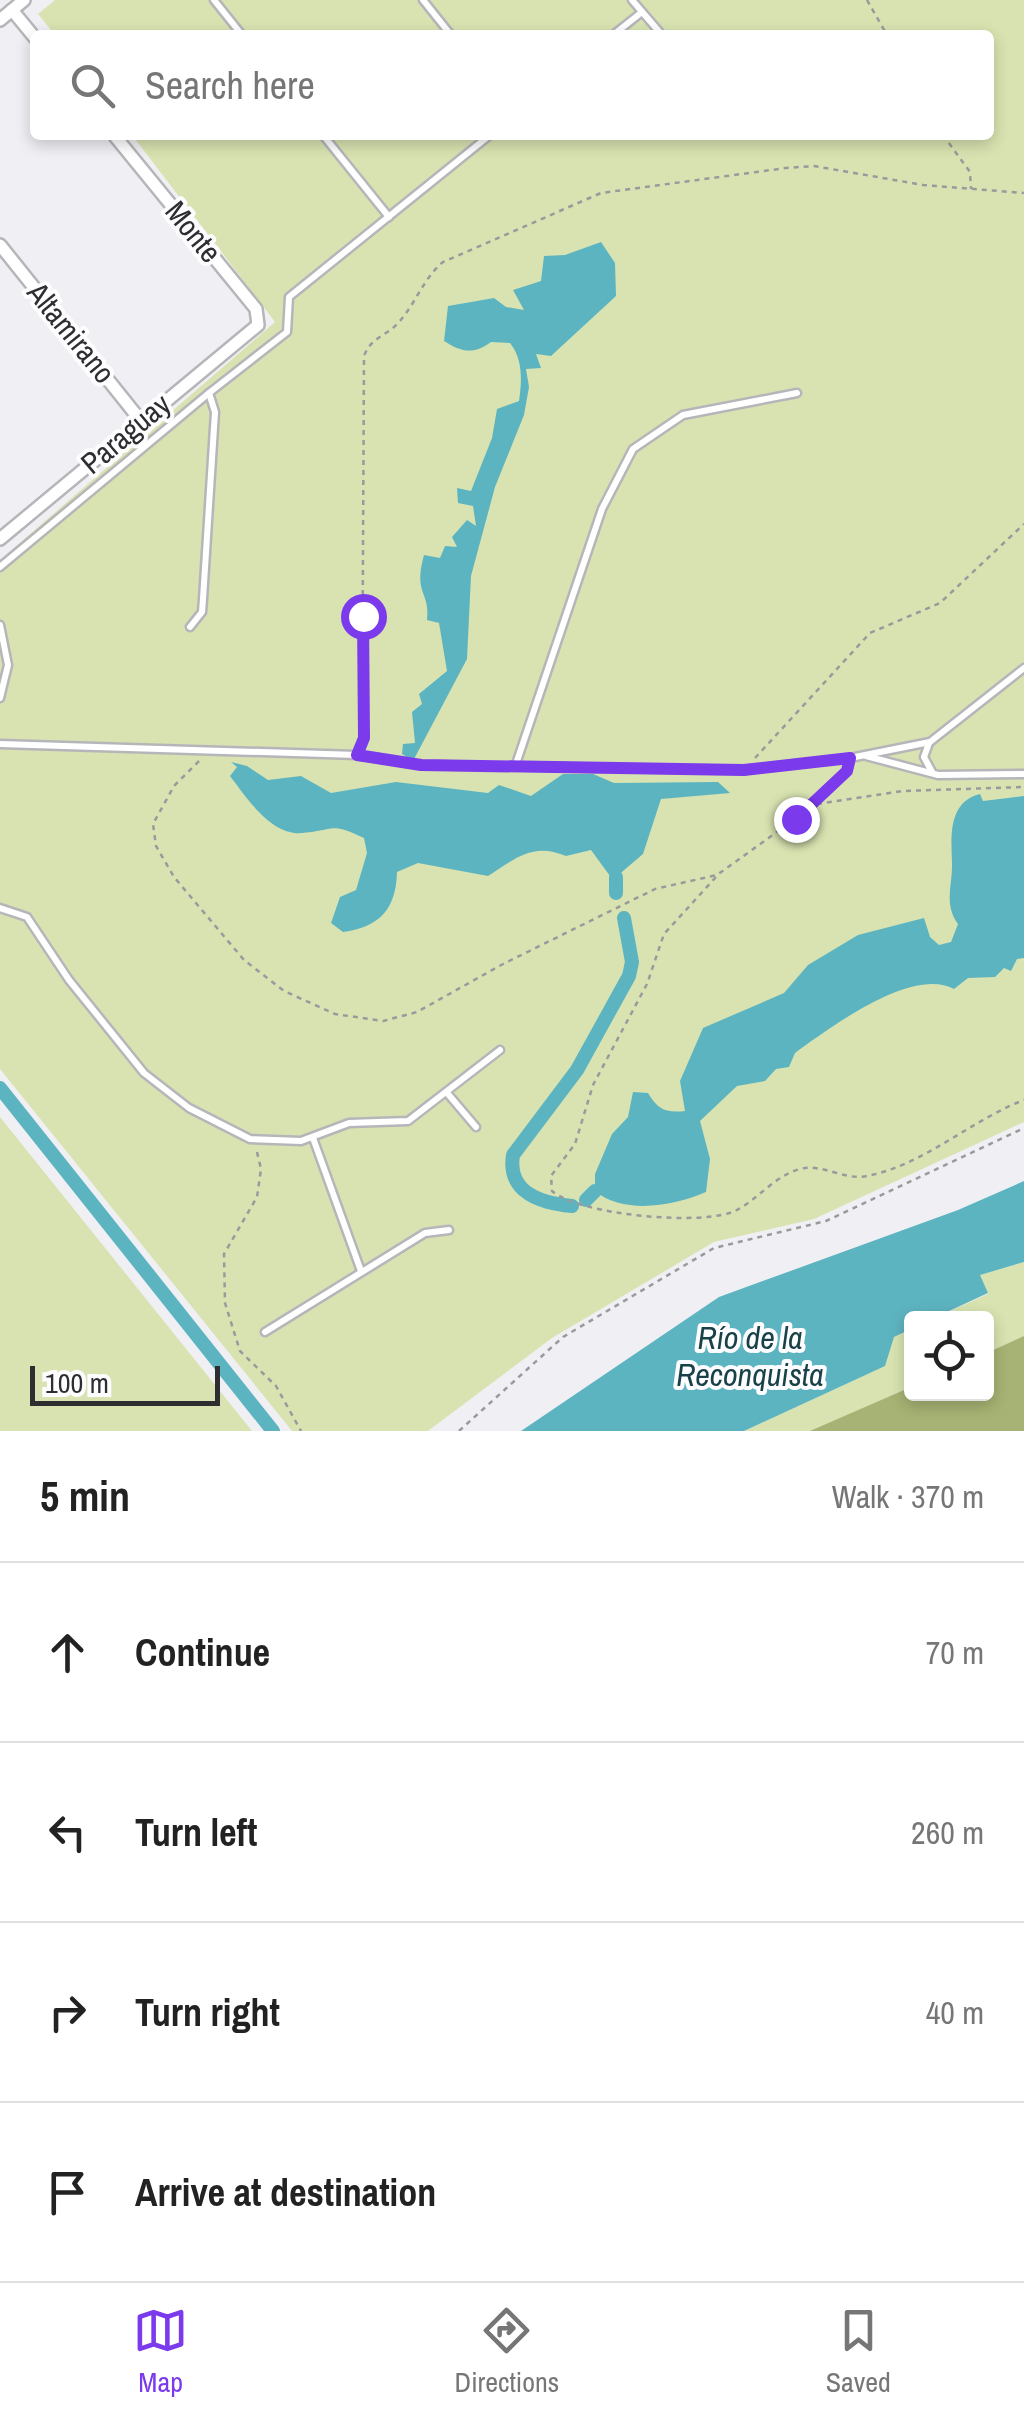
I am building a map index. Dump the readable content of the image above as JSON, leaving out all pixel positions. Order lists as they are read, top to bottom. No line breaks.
{"streets":{"street":["Monte","Altamirano","Paraguay"]},"crossings":[["Monte","Paraguay"],["Altamirano","Paraguay"]],"water":["Río de la Reconquista"],"scale_bar":"100 m","page":{"search":"Search here","scale":"100 m","heading":["5 min","Walk · 370 m"],"list":[["Continue","70 m"],["Turn left","260 m"],["Turn right","40 m"],"Arrive at destination"],"nav":["Map","Directions","Saved"]}}
